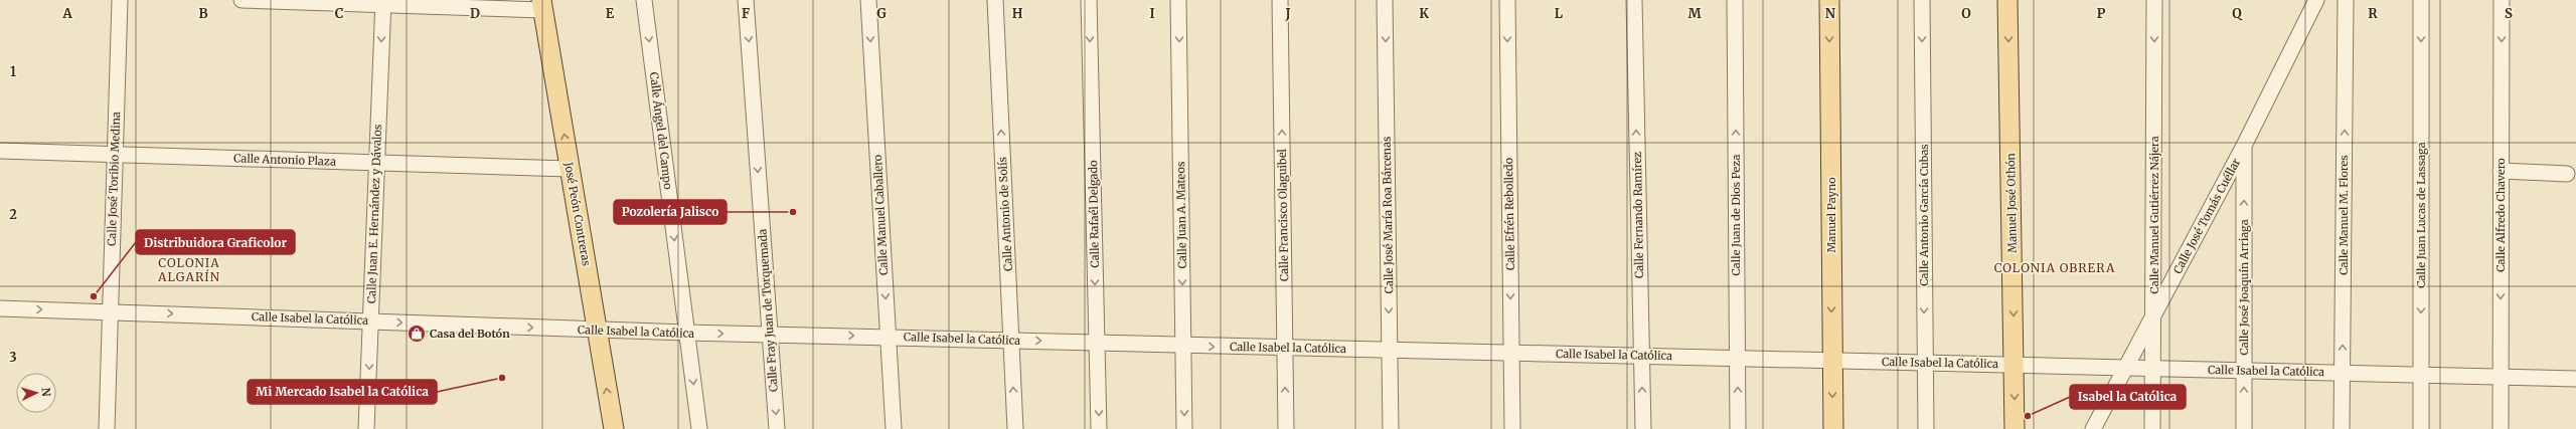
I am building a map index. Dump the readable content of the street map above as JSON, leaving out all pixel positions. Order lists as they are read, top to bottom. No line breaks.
{"streets":{"main road":["Manuel José Othón","José Peón Contreras","Manuel Payno"],"street":["Calle Ángel del Campo","Calle Antonio Plaza","Calle José Toribio Medina","Calle Juan E. Hernández y Dávalos","Calle Antonio de Solís","Calle Rafaél Delgado","Calle Efrén Rebolledo","Calle Manuel Caballero","Calle Juan A. Mateos","Calle Francisco Olaguibel","Calle José María Roa Bárcenas","Calle Fernando Ramírez","Calle Juan de Dios Peza","Calle Antonio García Cubas","Calle Manuel Gutiérrez Nájera","Calle Manuel M. Flores","Calle Juan Lucas de Lassaga","Calle Alfredo Chavero","Calle José Tomás Cuéllar","Calle José Joaquín Arriaga","Calle Fray Juan de Torquemada","Calle Isabel la Católica"]},"crossings":[["Calle Ángel del Campo","Calle Isabel la Católica"],["Calle Antonio Plaza","Calle José Toribio Medina"],["Calle Antonio Plaza","Calle Juan E. Hernández y Dávalos"],["Calle Antonio Plaza","José Peón Contreras"],["Calle José Toribio Medina","Calle Isabel la Católica"],["Manuel José Othón","Calle Isabel la Católica"],["Calle Juan E. Hernández y Dávalos","Calle Isabel la Católica"],["José Peón Contreras","Calle Isabel la Católica"],["Calle Antonio de Solís","Calle Isabel la Católica"],["Calle Rafaél Delgado","Calle Isabel la Católica"],["Calle Efrén Rebolledo","Calle Isabel la Católica"],["Calle Manuel Caballero","Calle Isabel la Católica"],["Calle Juan A. Mateos","Calle Isabel la Católica"],["Calle Francisco Olaguibel","Calle Isabel la Católica"],["Calle José María Roa Bárcenas","Calle Isabel la Católica"],["Calle Fernando Ramírez","Calle Isabel la Católica"],["Calle Juan de Dios Peza","Calle Isabel la Católica"],["Manuel Payno","Calle Isabel la Católica"],["Calle Antonio García Cubas","Calle Isabel la Católica"],["Calle Manuel Gutiérrez Nájera","Calle José Tomás Cuéllar"],["Calle Manuel Gutiérrez Nájera","Calle Isabel la Católica"],["Calle Manuel M. Flores","Calle Isabel la Católica"],["Calle Juan Lucas de Lassaga","Calle Isabel la Católica"],["Calle Alfredo Chavero","Calle Isabel la Católica"],["Calle José Tomás Cuéllar","Calle José Joaquín Arriaga"],["Calle José Tomás Cuéllar","Calle Isabel la Católica"],["Calle José Joaquín Arriaga","Calle Isabel la Católica"],["Calle Fray Juan de Torquemada","Calle Isabel la Católica"]],"one_way":["Calle Ángel del Campo","Manuel José Othón","Calle Juan E. Hernández y Dávalos","José Peón Contreras","Calle Antonio de Solís","Calle Rafaél Delgado","Calle Efrén Rebolledo","Calle Manuel Caballero","Calle Juan A. Mateos","Calle Francisco Olaguibel","Calle José María Roa Bárcenas","Calle Fernando Ramírez","Calle Juan de Dios Peza","Manuel Payno","Calle Antonio García Cubas","Calle Manuel Gutiérrez Nájera","Calle Manuel M. Flores","Calle Juan Lucas de Lassaga","Calle Alfredo Chavero","Calle José Joaquín Arriaga","Calle Fray Juan de Torquemada","Calle Isabel la Católica"],"districts":["COLONIA ALGARÍN","COLONIA OBRERA"],"places":{"other":["Pozolería Jalisco","Distribuidora Graficolor","Mi Mercado Isabel la Católica","Isabel la Católica"],"shop":["Casa del Botón"]},"north":"right","grid":{"columns":["A","B","C","D","E","F","G","H","I","J","K","L","M","N","O","P","Q","R","S"],"rows":["1","2","3"]}}
